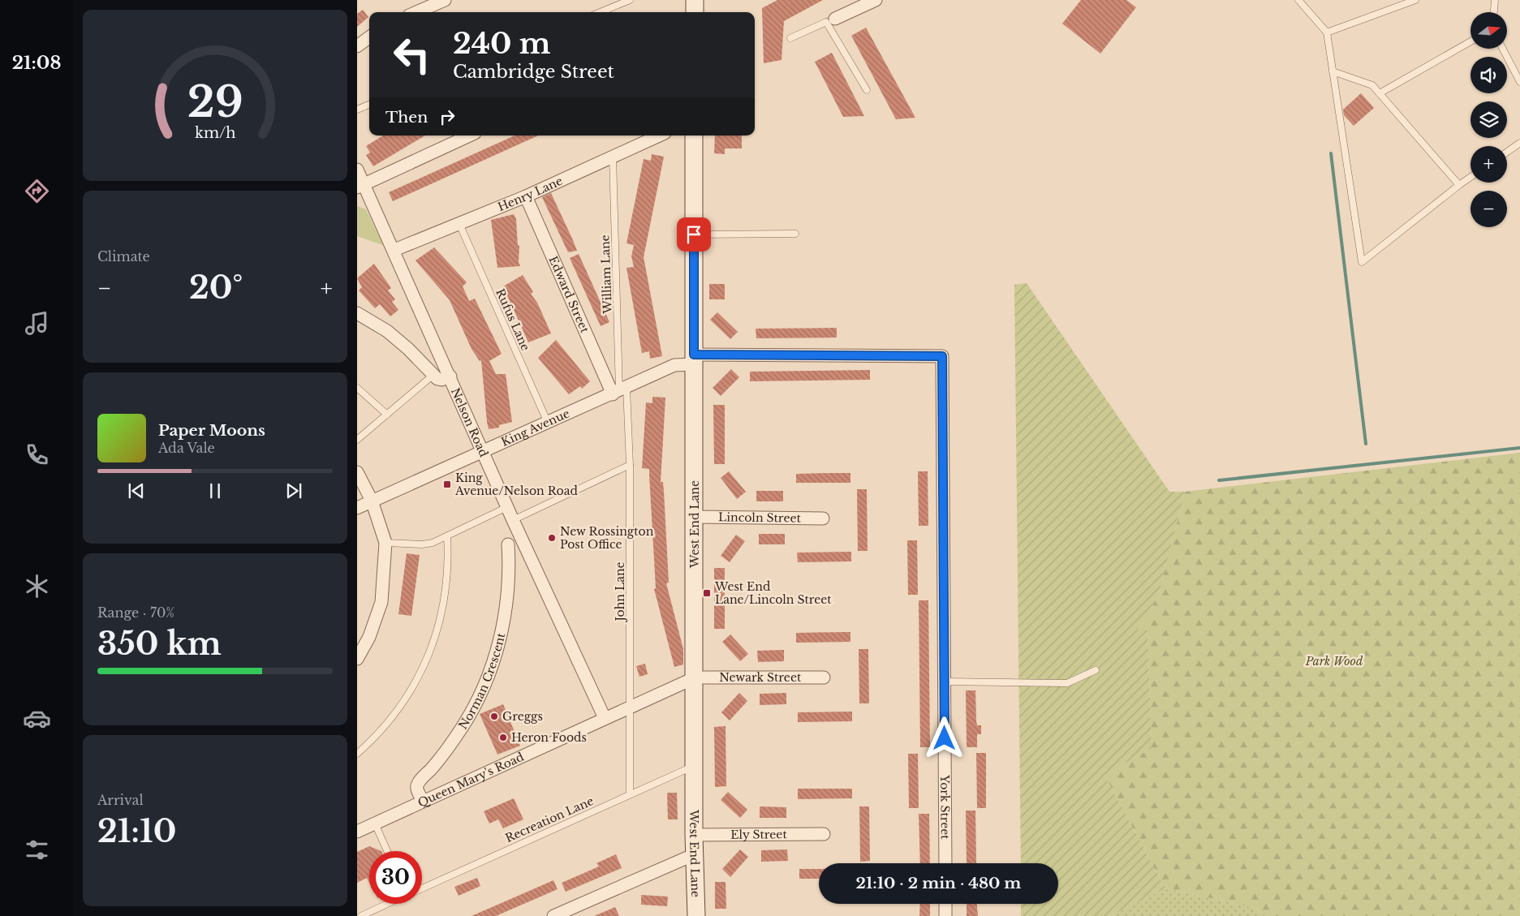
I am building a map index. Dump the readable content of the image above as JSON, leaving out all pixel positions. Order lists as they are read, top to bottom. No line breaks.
{"streets":{"street":["Henry Lane","Edward Street","Nelson Road","King Avenue","Lincoln Street","West End Lane","Newark Street","Norman Crescent","Queen Mary's Road","York Street","Ely Street"],"lane":["William Lane","Rufus Lane","John Lane","Recreation Lane"]},"crossings":[["Henry Lane","William Lane"],["Henry Lane","Edward Street"],["Henry Lane","Rufus Lane"],["Henry Lane","Nelson Road"],["William Lane","Edward Street"],["William Lane","King Avenue"],["William Lane","John Lane"],["Edward Street","King Avenue"],["Edward Street","John Lane"],["Rufus Lane","King Avenue"],["Nelson Road","King Avenue"],["Nelson Road","Queen Mary's Road"],["King Avenue","West End Lane"],["King Avenue","John Lane"],["King Avenue","York Street"],["Lincoln Street","West End Lane"],["West End Lane","Newark Street"],["West End Lane","Queen Mary's Road"],["West End Lane","Recreation Lane"],["West End Lane","Ely Street"],["John Lane","Queen Mary's Road"],["John Lane","Recreation Lane"],["Newark Street","Queen Mary's Road"],["Norman Crescent","Queen Mary's Road"]],"parks":["Park Wood"],"places":{"transit":["King Avenue/Nelson Road","West End Lane/Lincoln Street"],"other":["New Rossington Post Office","Greggs","Heron Foods"]},"north":"right","page":{"tabs":"21:08","map_buttons":["+","−"],"turn":["240 m","Cambridge Street"],"then":"Then","tile":["Climate",["Range · 70%","350 km"],["Arrival","21:10"]],"heat":["−","20°","+"],"song":["Paper Moons","Ada Vale"],"limit":"30","trip":"21:10 · 2 min · 480 m","gauge":["29","km/h"]}}
